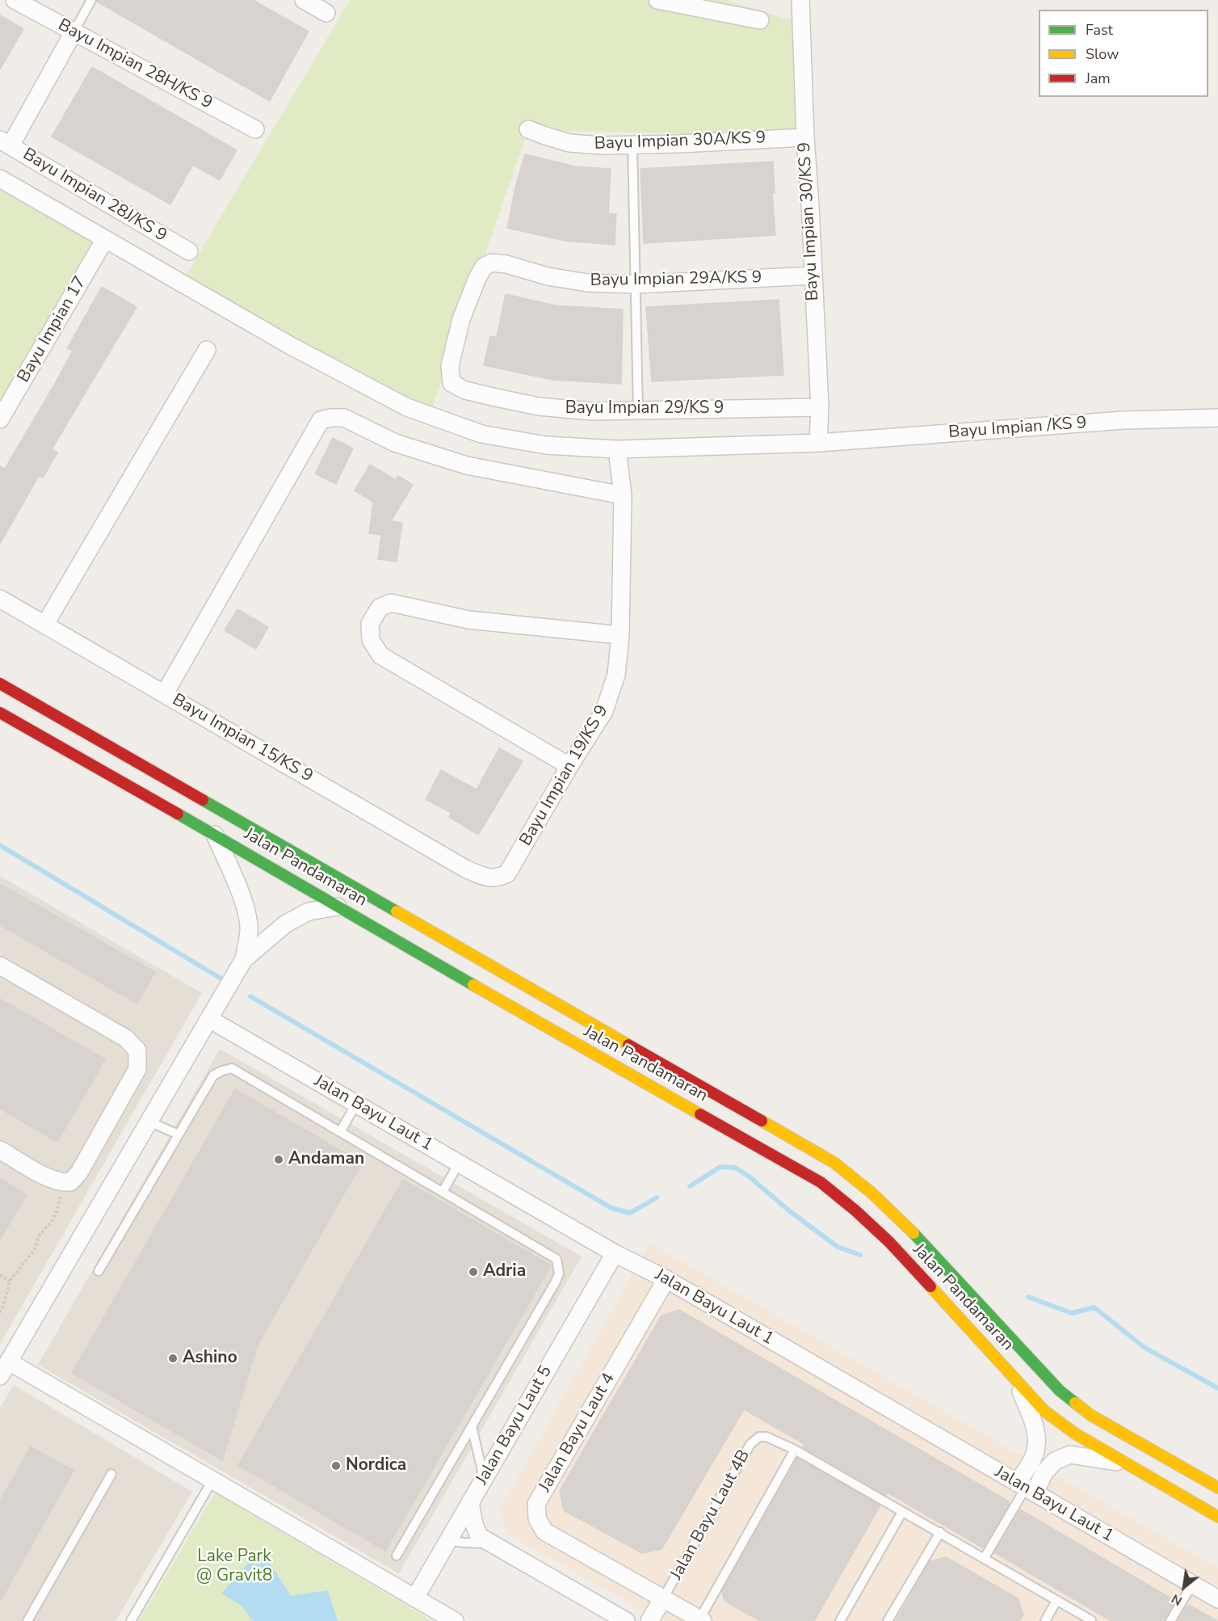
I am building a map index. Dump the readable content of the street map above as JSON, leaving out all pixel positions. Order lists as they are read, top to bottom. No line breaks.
{"streets":{"main road":["Jalan Pandamaran"],"street":["Bayu Impian 28H/KS 9","Bayu Impian 30A/KS 9","Bayu Impian 28J/KS 9","Bayu Impian 30/KS 9","Bayu Impian 29A/KS 9","Bayu Impian 17","Bayu Impian 29/KS 9","Bayu Impian /KS 9","Bayu Impian 15/KS 9","Bayu Impian 19/KS 9","Jalan Bayu Laut 1","Jalan Bayu Laut 5","Jalan Bayu Laut 4","Jalan Bayu Laut 4B"]},"crossings":[["Bayu Impian 30A/KS 9","Bayu Impian 30/KS 9"],["Bayu Impian 30/KS 9","Bayu Impian 29A/KS 9"],["Bayu Impian 30/KS 9","Bayu Impian 29/KS 9"],["Bayu Impian 30/KS 9","Bayu Impian /KS 9"],["Bayu Impian 29A/KS 9","Bayu Impian 29/KS 9"],["Bayu Impian 17","Bayu Impian /KS 9"],["Bayu Impian /KS 9","Bayu Impian 19/KS 9"],["Bayu Impian 15/KS 9","Bayu Impian 19/KS 9"],["Jalan Bayu Laut 1","Jalan Bayu Laut 5"],["Jalan Bayu Laut 1","Jalan Bayu Laut 4"],["Jalan Bayu Laut 4","Jalan Bayu Laut 4B"]],"parks":["Lake Park @ Gravit8"],"places":["Andaman","Adria","Ashino","Nordica"],"legend":["Fast","Slow","Jam"],"north":"bottom left"}
